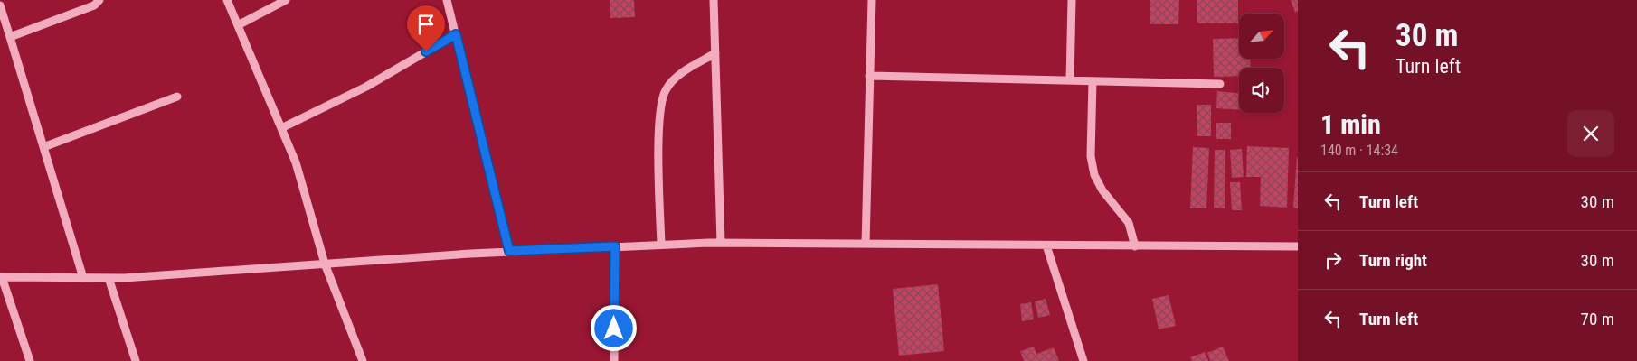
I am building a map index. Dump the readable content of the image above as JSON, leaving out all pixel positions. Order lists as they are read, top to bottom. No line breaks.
{"north":"top right","page":{"turn":["30 m","Turn left"],"heading":["1 min","140 m · 14:34"],"list":[{"name":"Turn left","value":"30 m"},{"name":"Turn right","value":"30 m"},{"name":"Turn left","value":"70 m"}]}}
